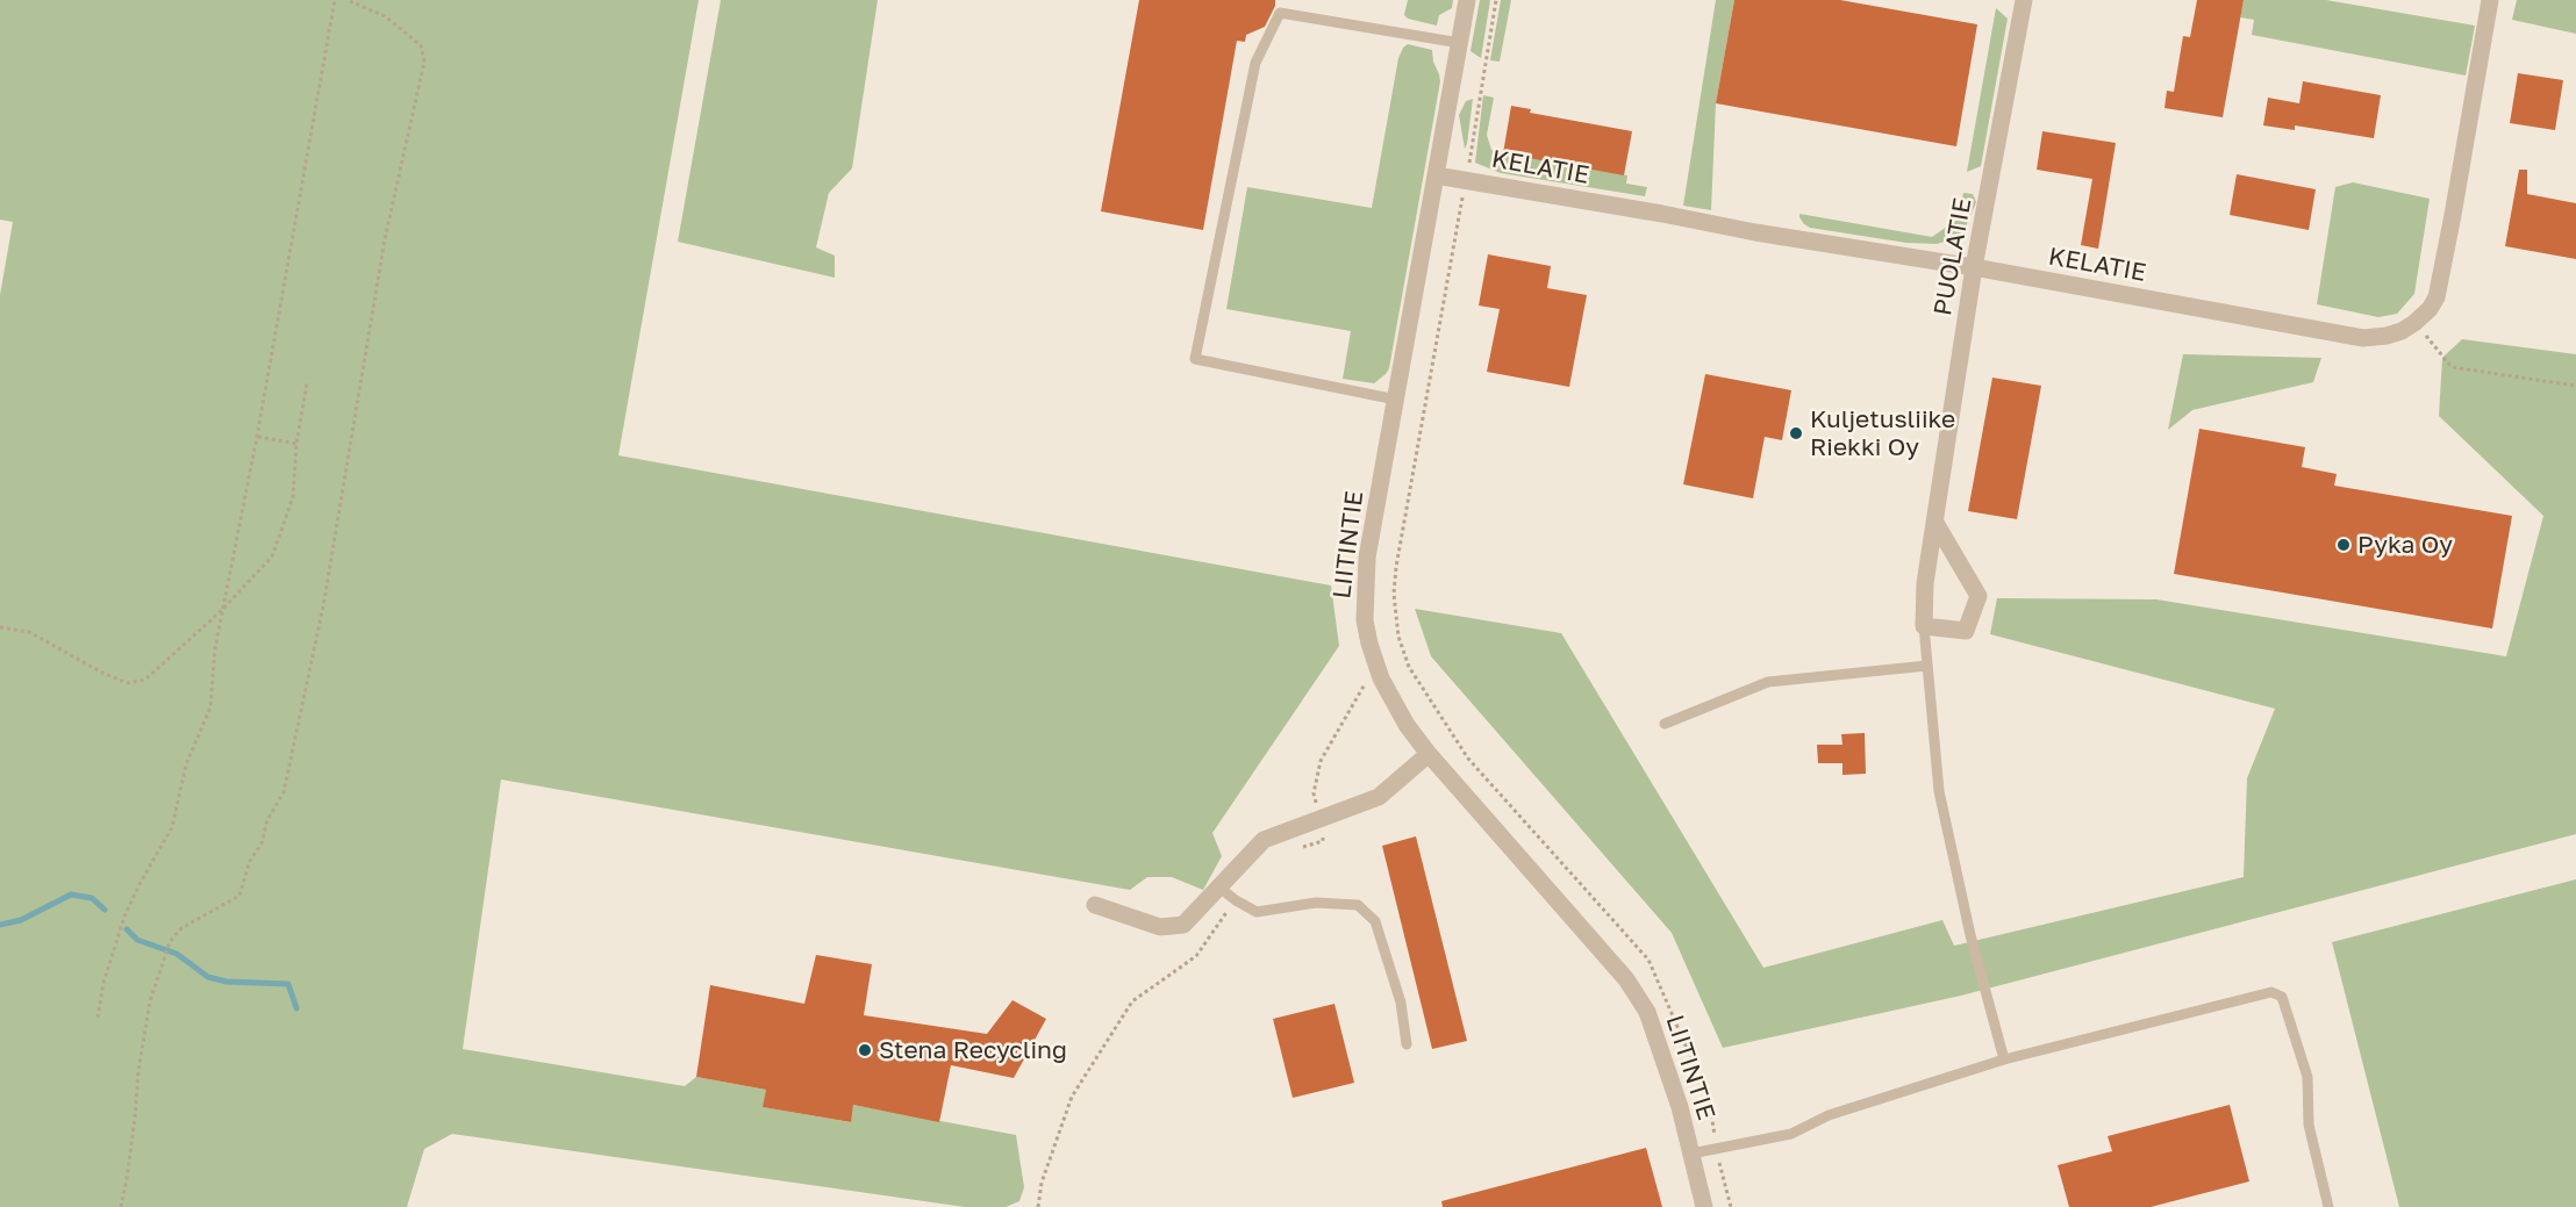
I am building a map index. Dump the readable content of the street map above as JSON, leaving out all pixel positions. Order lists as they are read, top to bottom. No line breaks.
{"streets":{"street":["KELATIE","PUOLATIE","LIITINTIE"]},"crossings":[["KELATIE","PUOLATIE"],["KELATIE","LIITINTIE"]],"places":["Kuljetusliike Riekki Oy","Pyka Oy","Stena Recycling"]}
